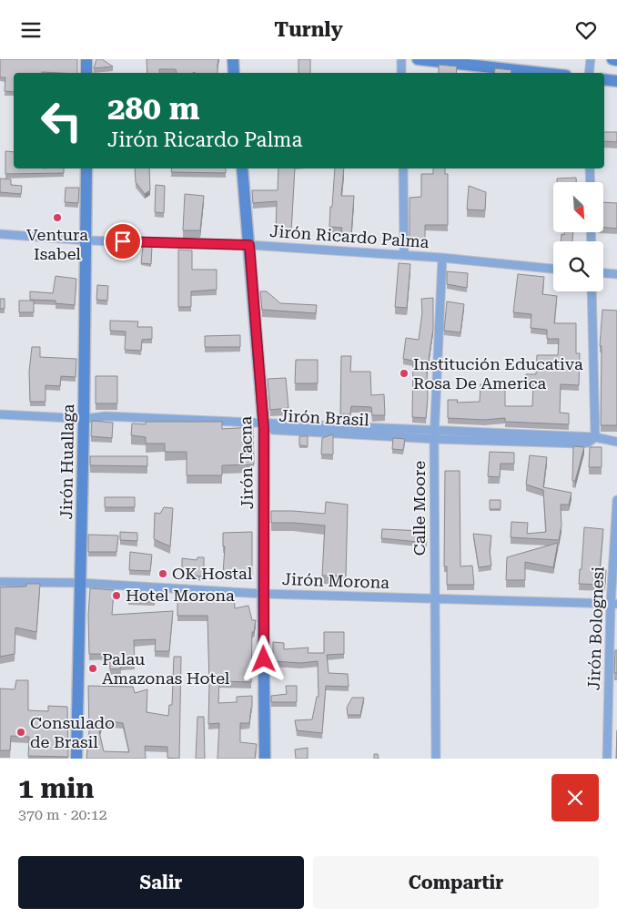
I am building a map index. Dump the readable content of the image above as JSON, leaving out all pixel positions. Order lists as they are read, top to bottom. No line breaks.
{"streets":{"main road":["Jirón Huallaga","Jirón Tacna"],"street":["Jirón Ricardo Palma","Jirón Brasil","Calle Moore","Jirón Morona","Jirón Bolognesi"]},"crossings":[["Jirón Ricardo Palma","Jirón Huallaga"],["Jirón Ricardo Palma","Jirón Tacna"],["Jirón Ricardo Palma","Calle Moore"],["Jirón Brasil","Jirón Huallaga"],["Jirón Brasil","Jirón Tacna"],["Jirón Brasil","Calle Moore"],["Jirón Huallaga","Jirón Morona"],["Jirón Tacna","Jirón Morona"],["Calle Moore","Jirón Morona"],["Jirón Morona","Jirón Bolognesi"]],"places":["Ventura Isabel","Institución Educativa Rosa De America","OK Hostal","Hotel Morona","Palau Amazonas Hotel","Consulado de Brasil"],"north":"bottom right","page":{"header":"Turnly","turn":["280 m","Jirón Ricardo Palma"],"heading":["1 min","370 m · 20:12"],"buttons":["Salir","Compartir"]}}
